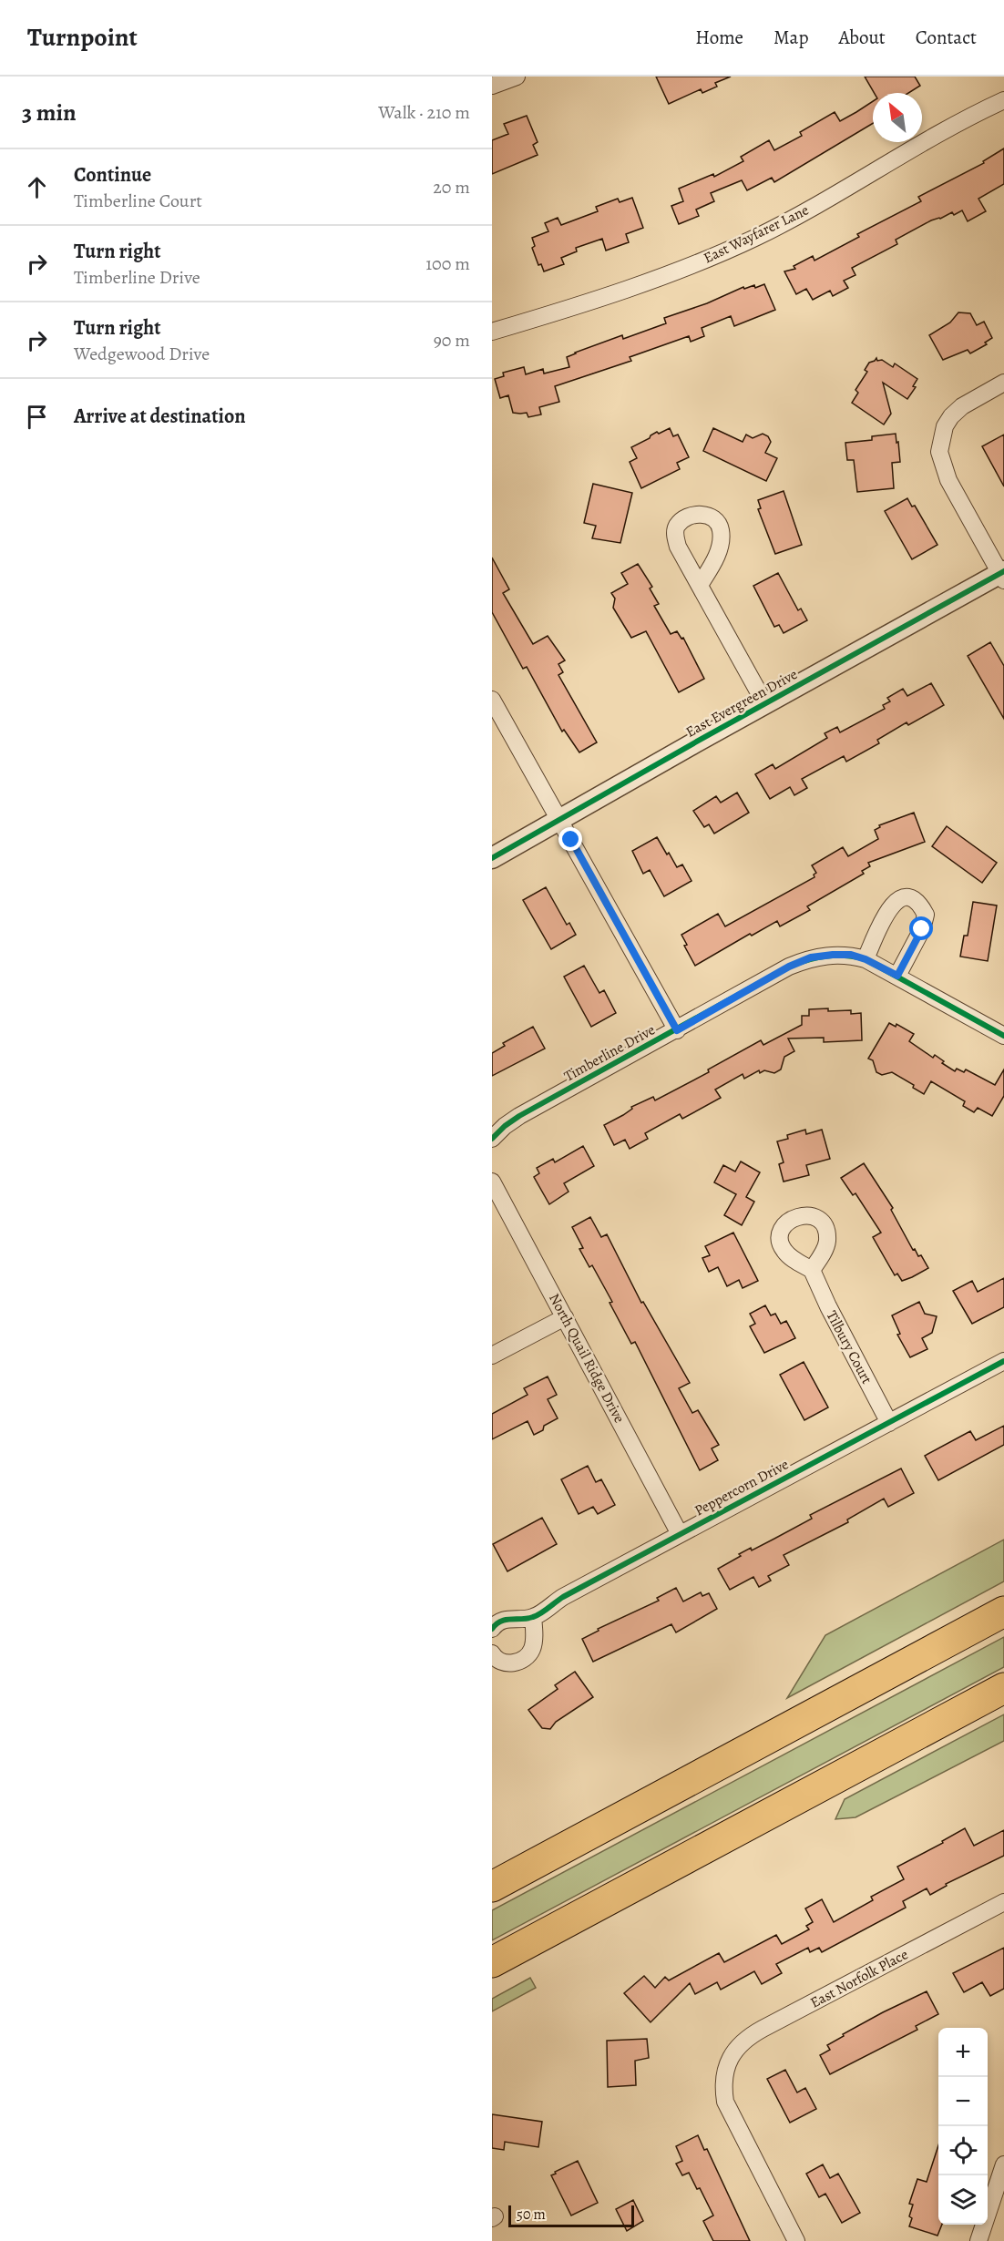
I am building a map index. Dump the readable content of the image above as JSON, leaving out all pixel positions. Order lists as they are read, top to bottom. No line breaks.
{"streets":{"street":["East Wayfarer Lane","East Evergreen Drive","Timberline Drive","Tilbury Court","North Quail Ridge Drive","Peppercorn Drive","East Norfolk Place"]},"crossings":[["Tilbury Court","Peppercorn Drive"],["North Quail Ridge Drive","Peppercorn Drive"]],"scale_bar":"50 m","north":"top left","page":{"header":"Turnpoint","nav":["Home","Map","About","Contact"],"heading":["3 min","Walk · 210 m"],"list":[["Continue","Timberline Court","20 m"],["Turn right","Timberline Drive","100 m"],["Turn right","Wedgewood Drive","90 m"],"Arrive at destination"],"map_buttons":["+","−"],"scale":"50 m"}}
